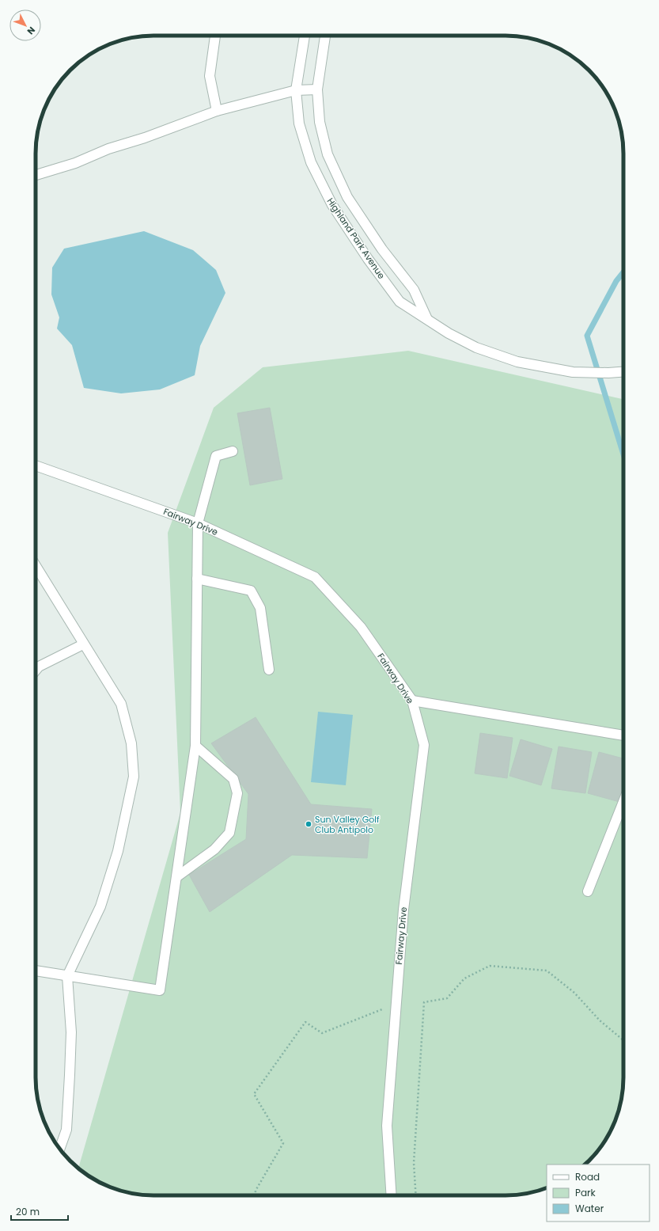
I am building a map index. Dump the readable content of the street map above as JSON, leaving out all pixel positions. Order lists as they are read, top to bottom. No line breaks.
{"streets":{"street":["Highland Park Avenue","Fairway Drive"]},"places":["Sun Valley Golf Club Antipolo"],"legend":["Road","Park","Water"],"scale_bar":"20 m","north":"bottom right"}
